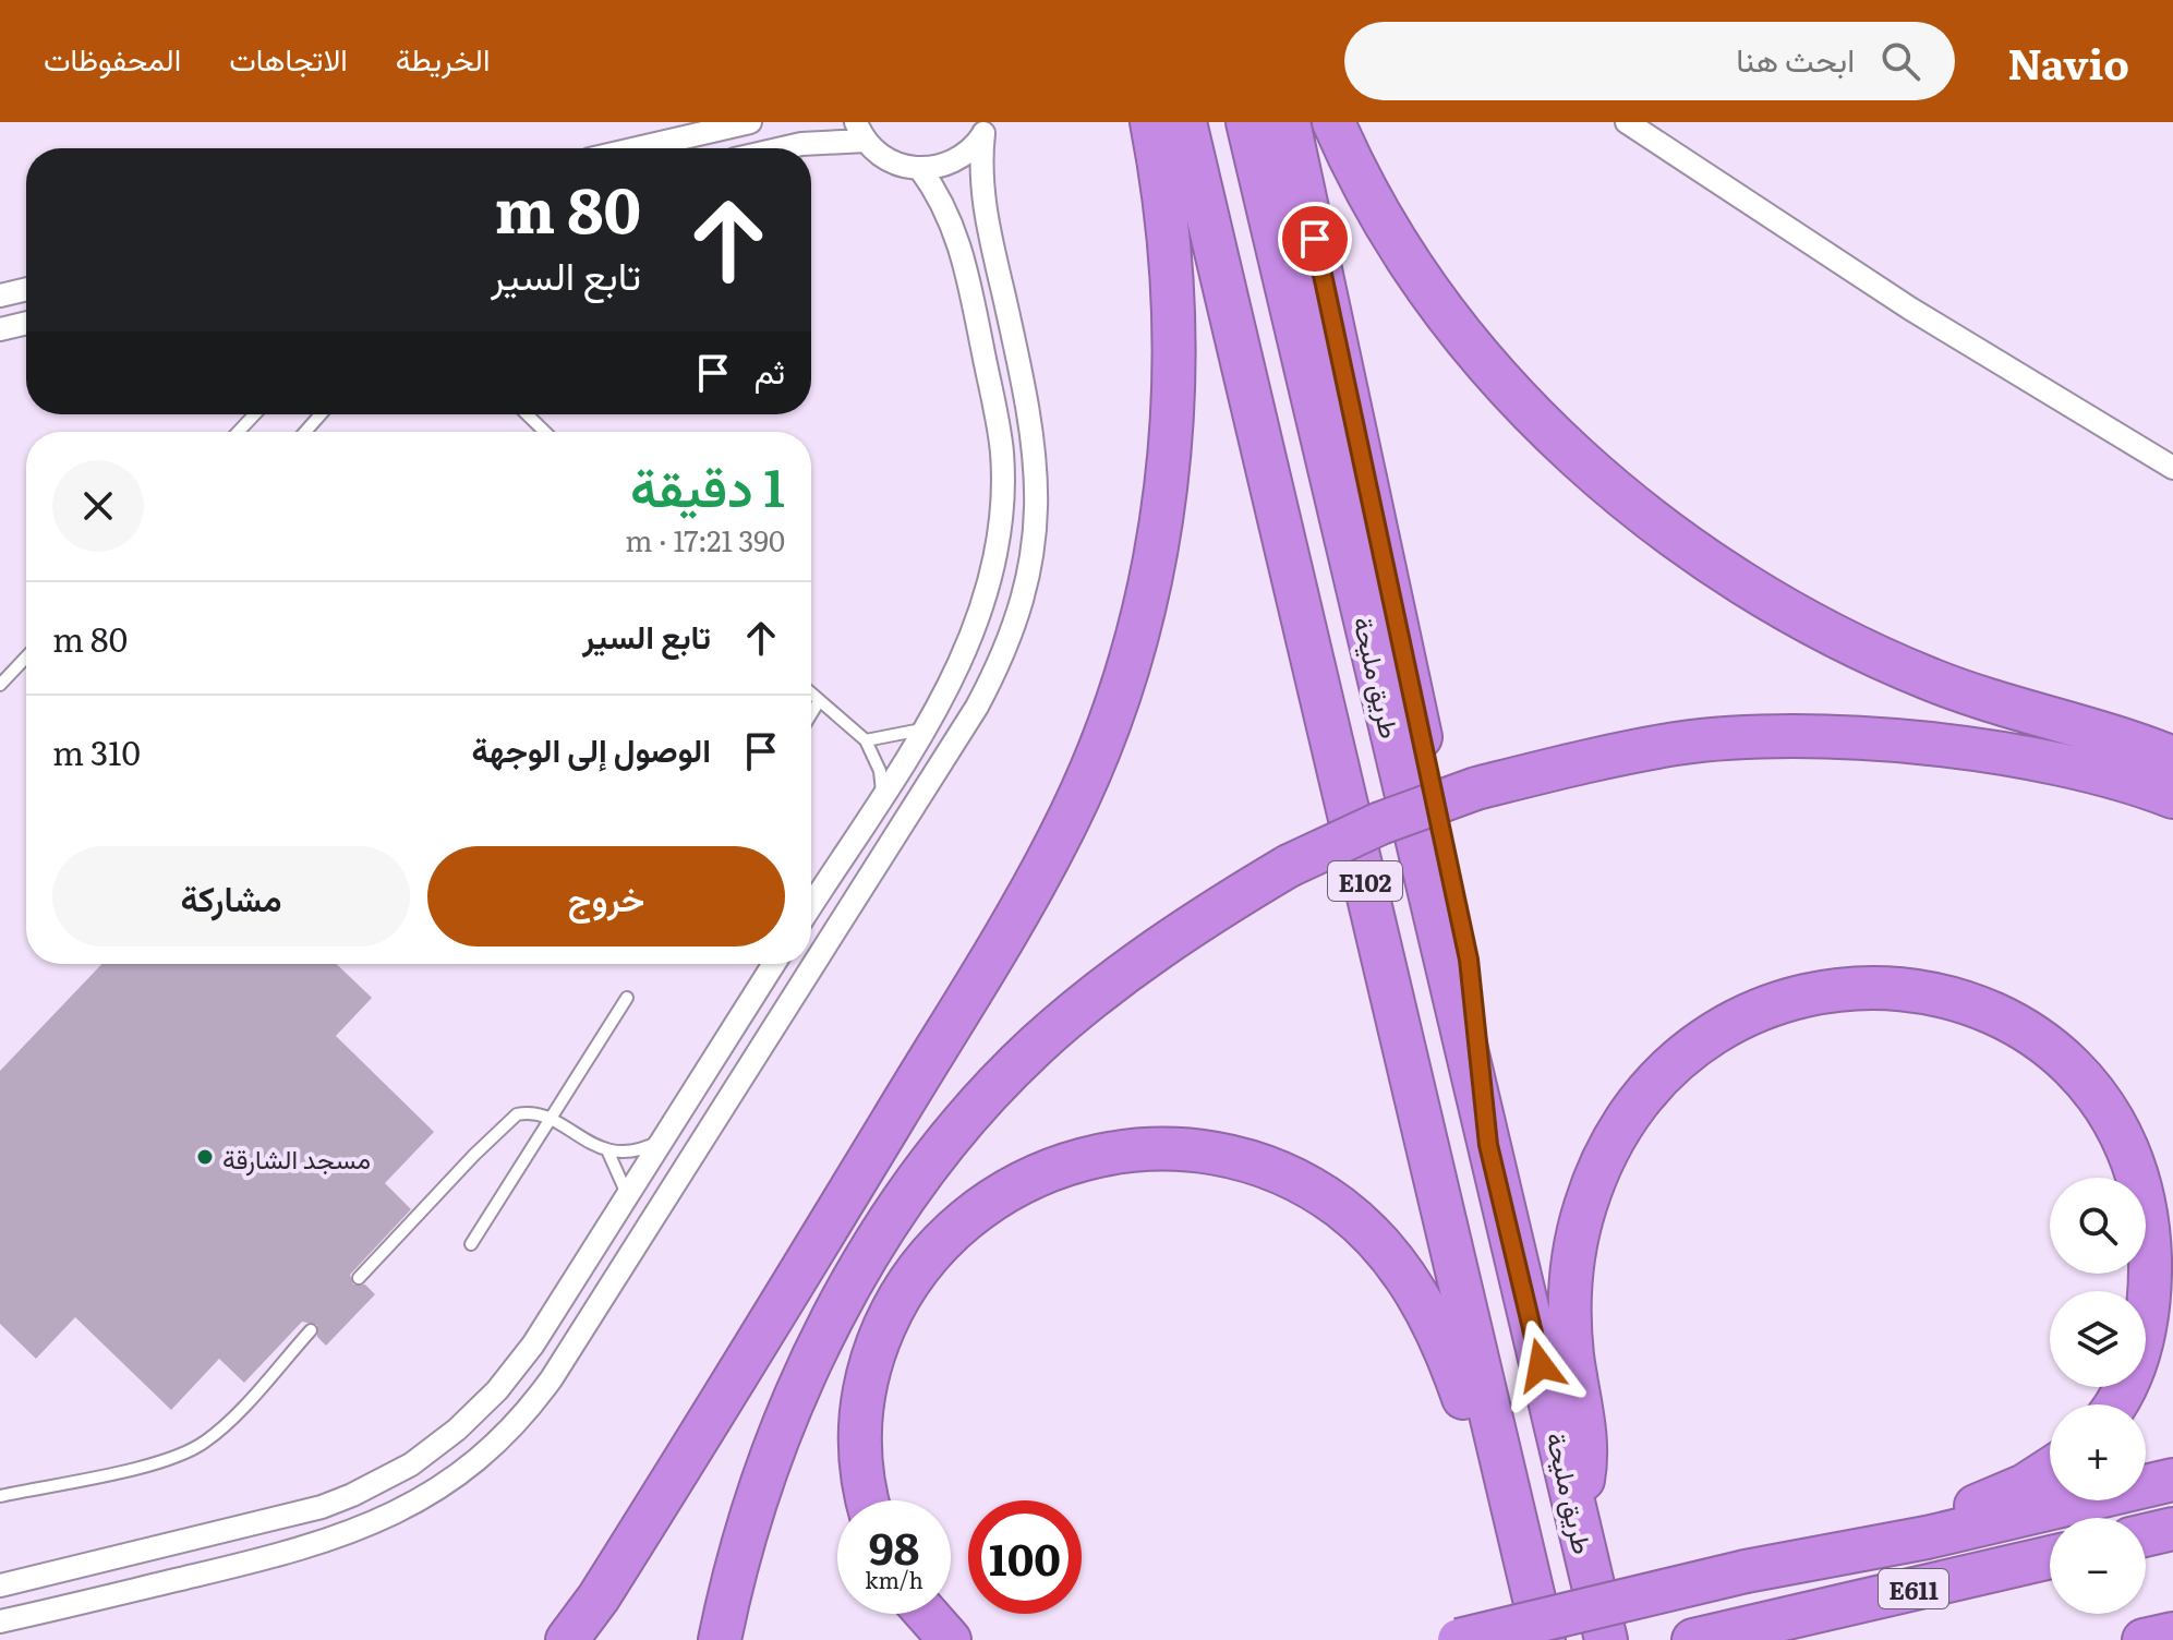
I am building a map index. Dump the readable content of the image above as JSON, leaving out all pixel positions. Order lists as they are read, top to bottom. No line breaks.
{"streets":{"highway":["طريق مليحة","E102","E611"]},"places":["مسجد الشارقة"],"page":{"header":"Navio","search":"ابحث هنا","nav":["الخريطة","الاتجاهات","المحفوظات"],"turn":["80 m","تابع السير"],"then":"ثم","heading":["1 دقيقة","390 m · 17:21"],"list":[{"name":"تابع السير","value":"80 m"},{"name":"الوصول إلى الوجهة","value":"310 m"}],"buttons":["خروج","مشاركة"],"map_buttons":["+","−"],"speed":"98 km/h","limit":"100"}}
